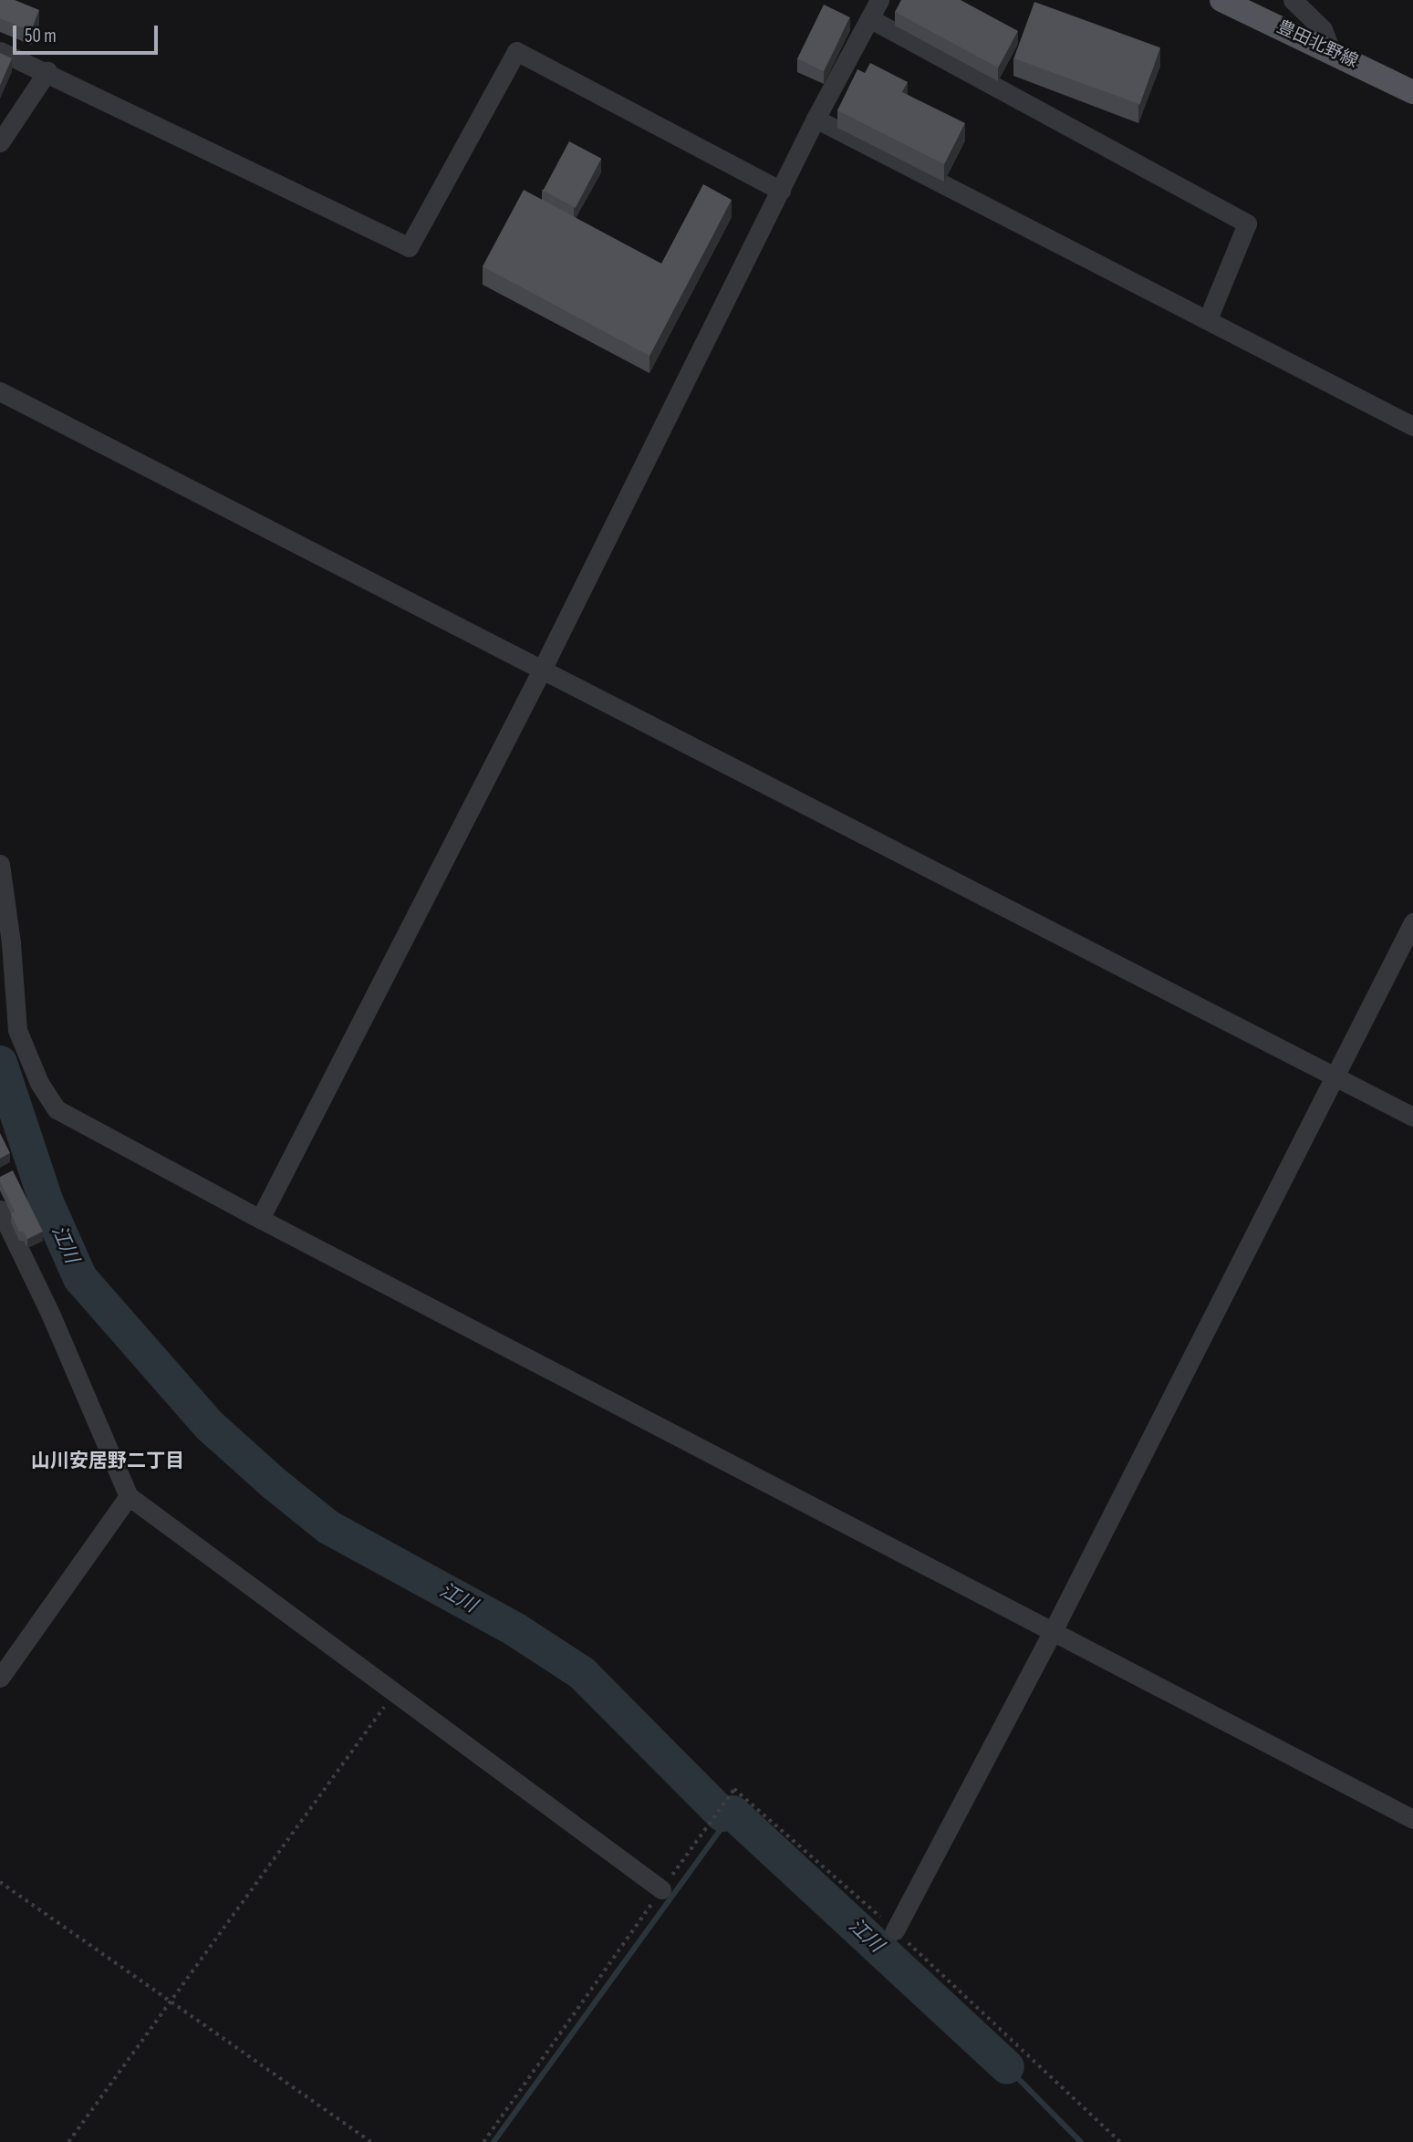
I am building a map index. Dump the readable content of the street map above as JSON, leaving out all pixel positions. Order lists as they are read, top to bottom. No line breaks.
{"streets":{"main road":["豊田北野線"]},"districts":["山川安居野二丁目"],"water":["江川"],"scale_bar":"50 m"}
